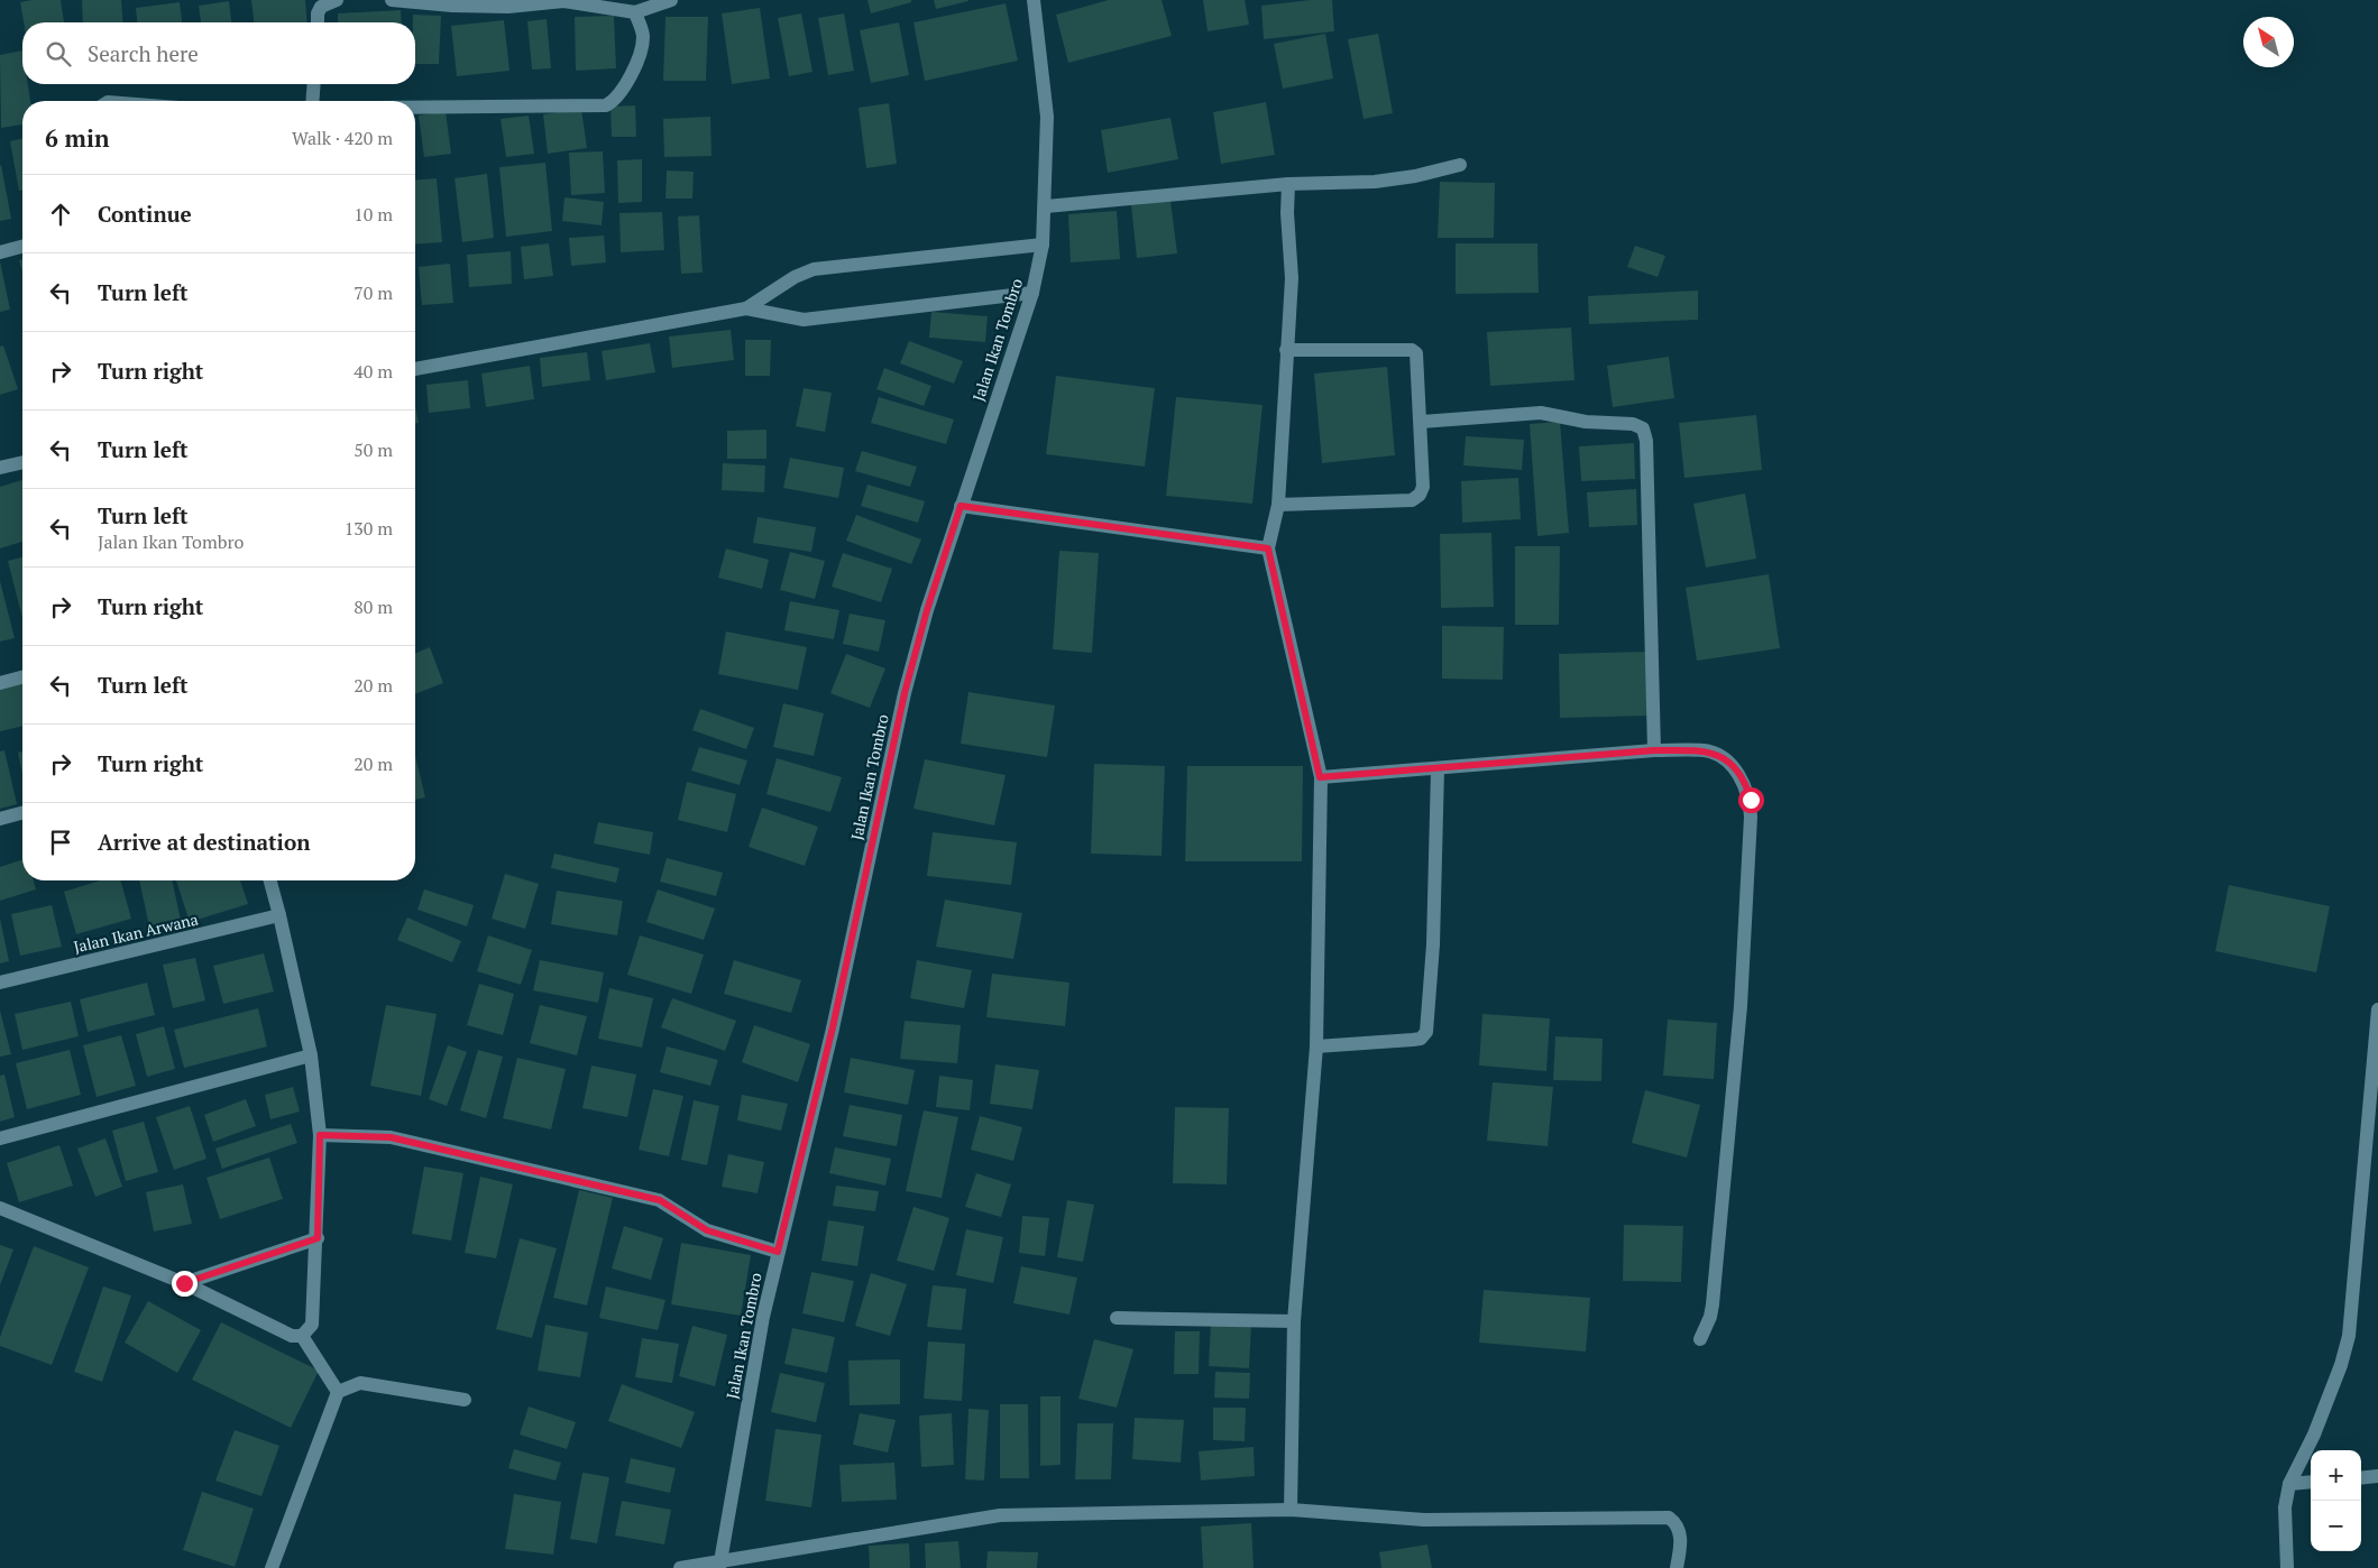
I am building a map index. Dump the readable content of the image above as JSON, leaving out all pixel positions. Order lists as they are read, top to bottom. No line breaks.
{"streets":{"street":["Jalan Ikan Tombro","Jalan Ikan Arwana"]},"north":"top left","page":{"search":"Search here","heading":["6 min","Walk · 420 m"],"list":[["Continue","10 m"],["Turn left","70 m"],["Turn right","40 m"],["Turn left","50 m"],["Turn left","Jalan Ikan Tombro","130 m"],["Turn right","80 m"],["Turn left","20 m"],["Turn right","20 m"],"Arrive at destination"],"map_buttons":["+","−"]}}
